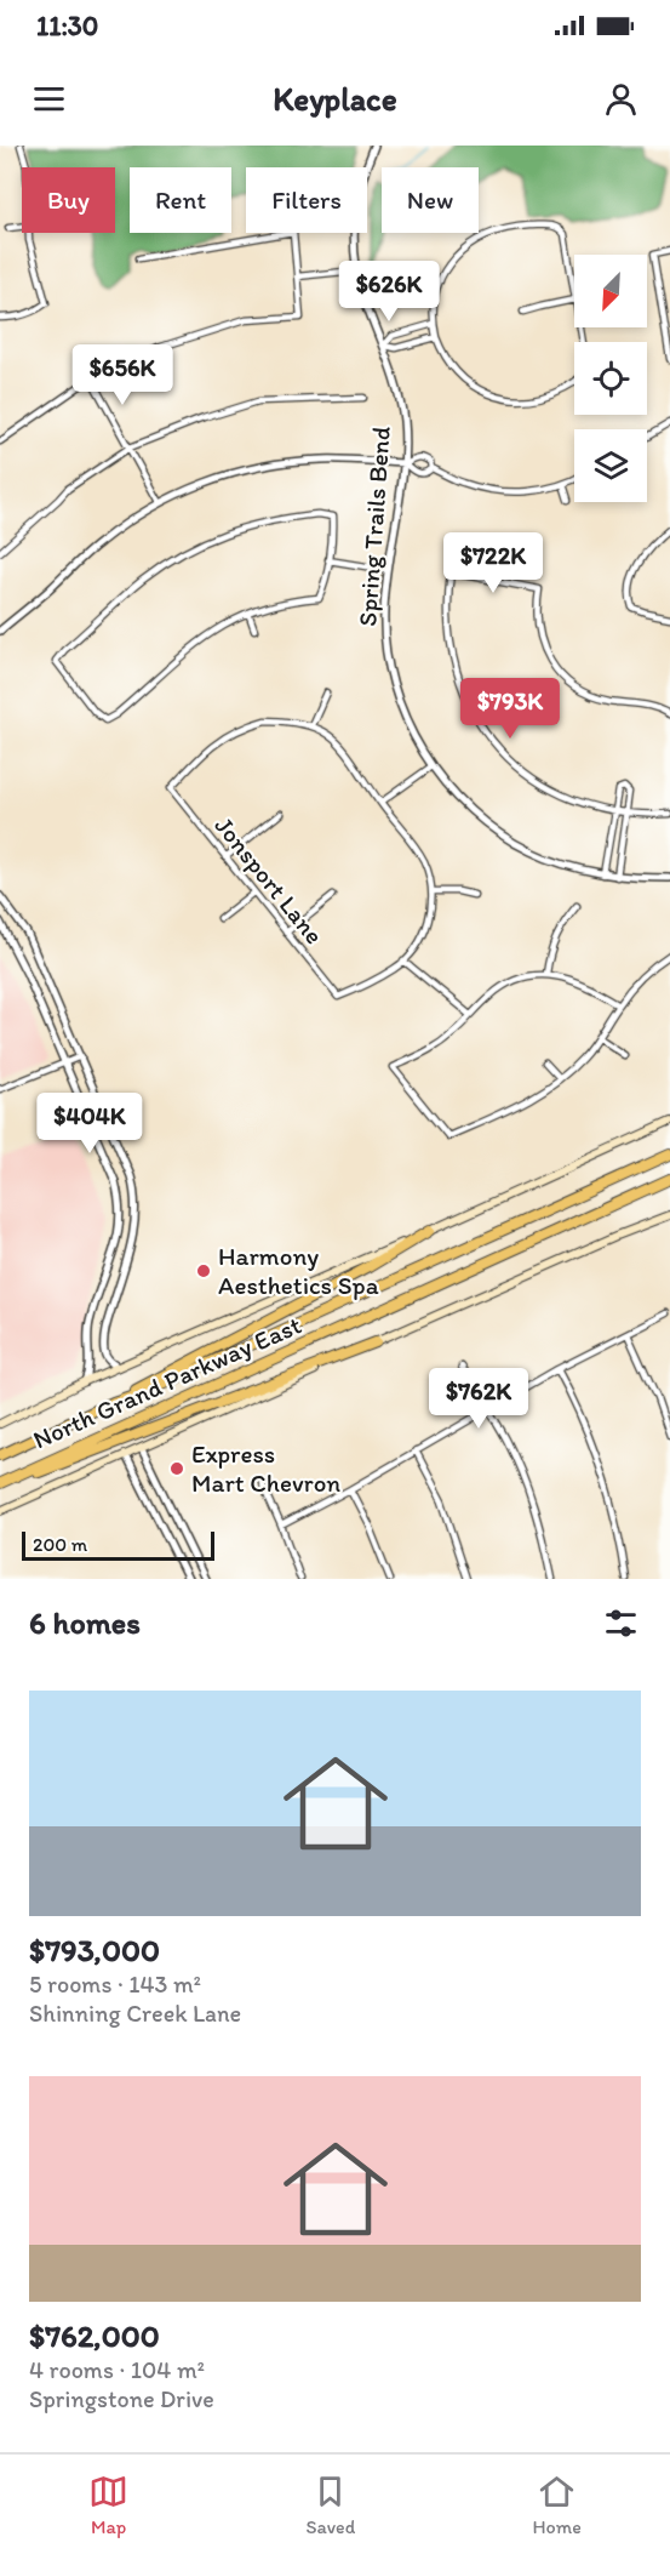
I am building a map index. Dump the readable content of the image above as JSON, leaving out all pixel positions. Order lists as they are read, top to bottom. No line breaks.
{"streets":{"highway":["North Grand Parkway East"],"street":["Spring Trails Bend","Jonsport Lane"]},"places":["Harmony Aesthetics Spa","Express Mart Chevron"],"scale_bar":"200 m","north":"bottom left","page":{"status":"11:30","header":"Keyplace","chip":["Buy","Rent","Filters","New"],"price":["$626K","$656K","$722K","$793K","$404K","$762K"],"scale":"200 m","heading":"6 homes","list":[{"name":"$793,000","note":"5 rooms · 143 m² · Shinning Creek Lane"},{"name":"$762,000","note":"4 rooms · 104 m² · Springstone Drive"}],"tabs":["Map","Saved","Home"]}}
